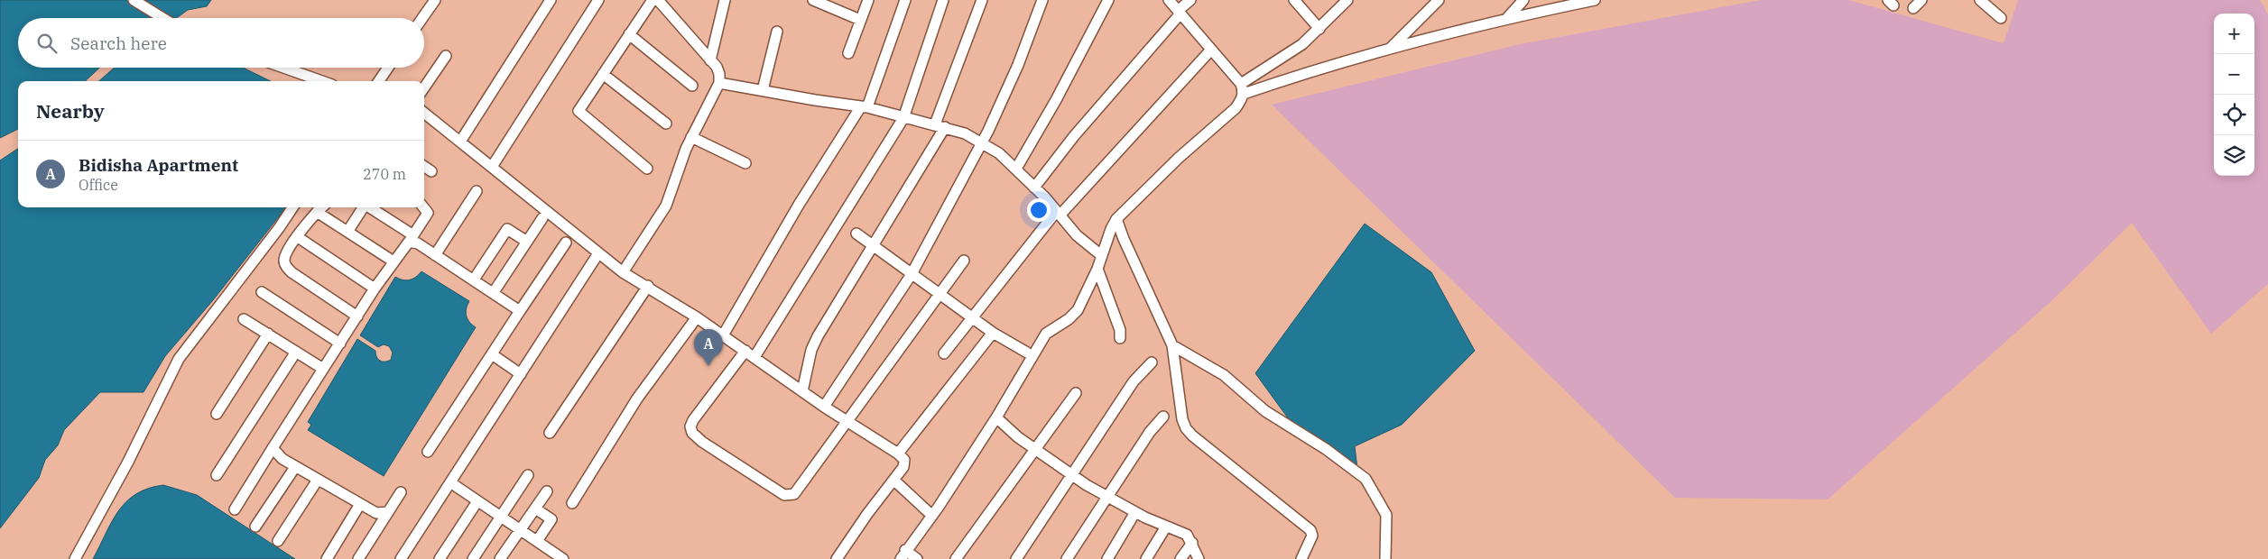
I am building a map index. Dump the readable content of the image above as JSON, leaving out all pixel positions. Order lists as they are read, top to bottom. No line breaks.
{"page":{"map_buttons":["+","−"],"search":"Search here","heading":"Nearby","list":[{"mark":"A","name":"Bidisha Apartment","note":"Office","value":"270 m"}],"pins":"A"}}
